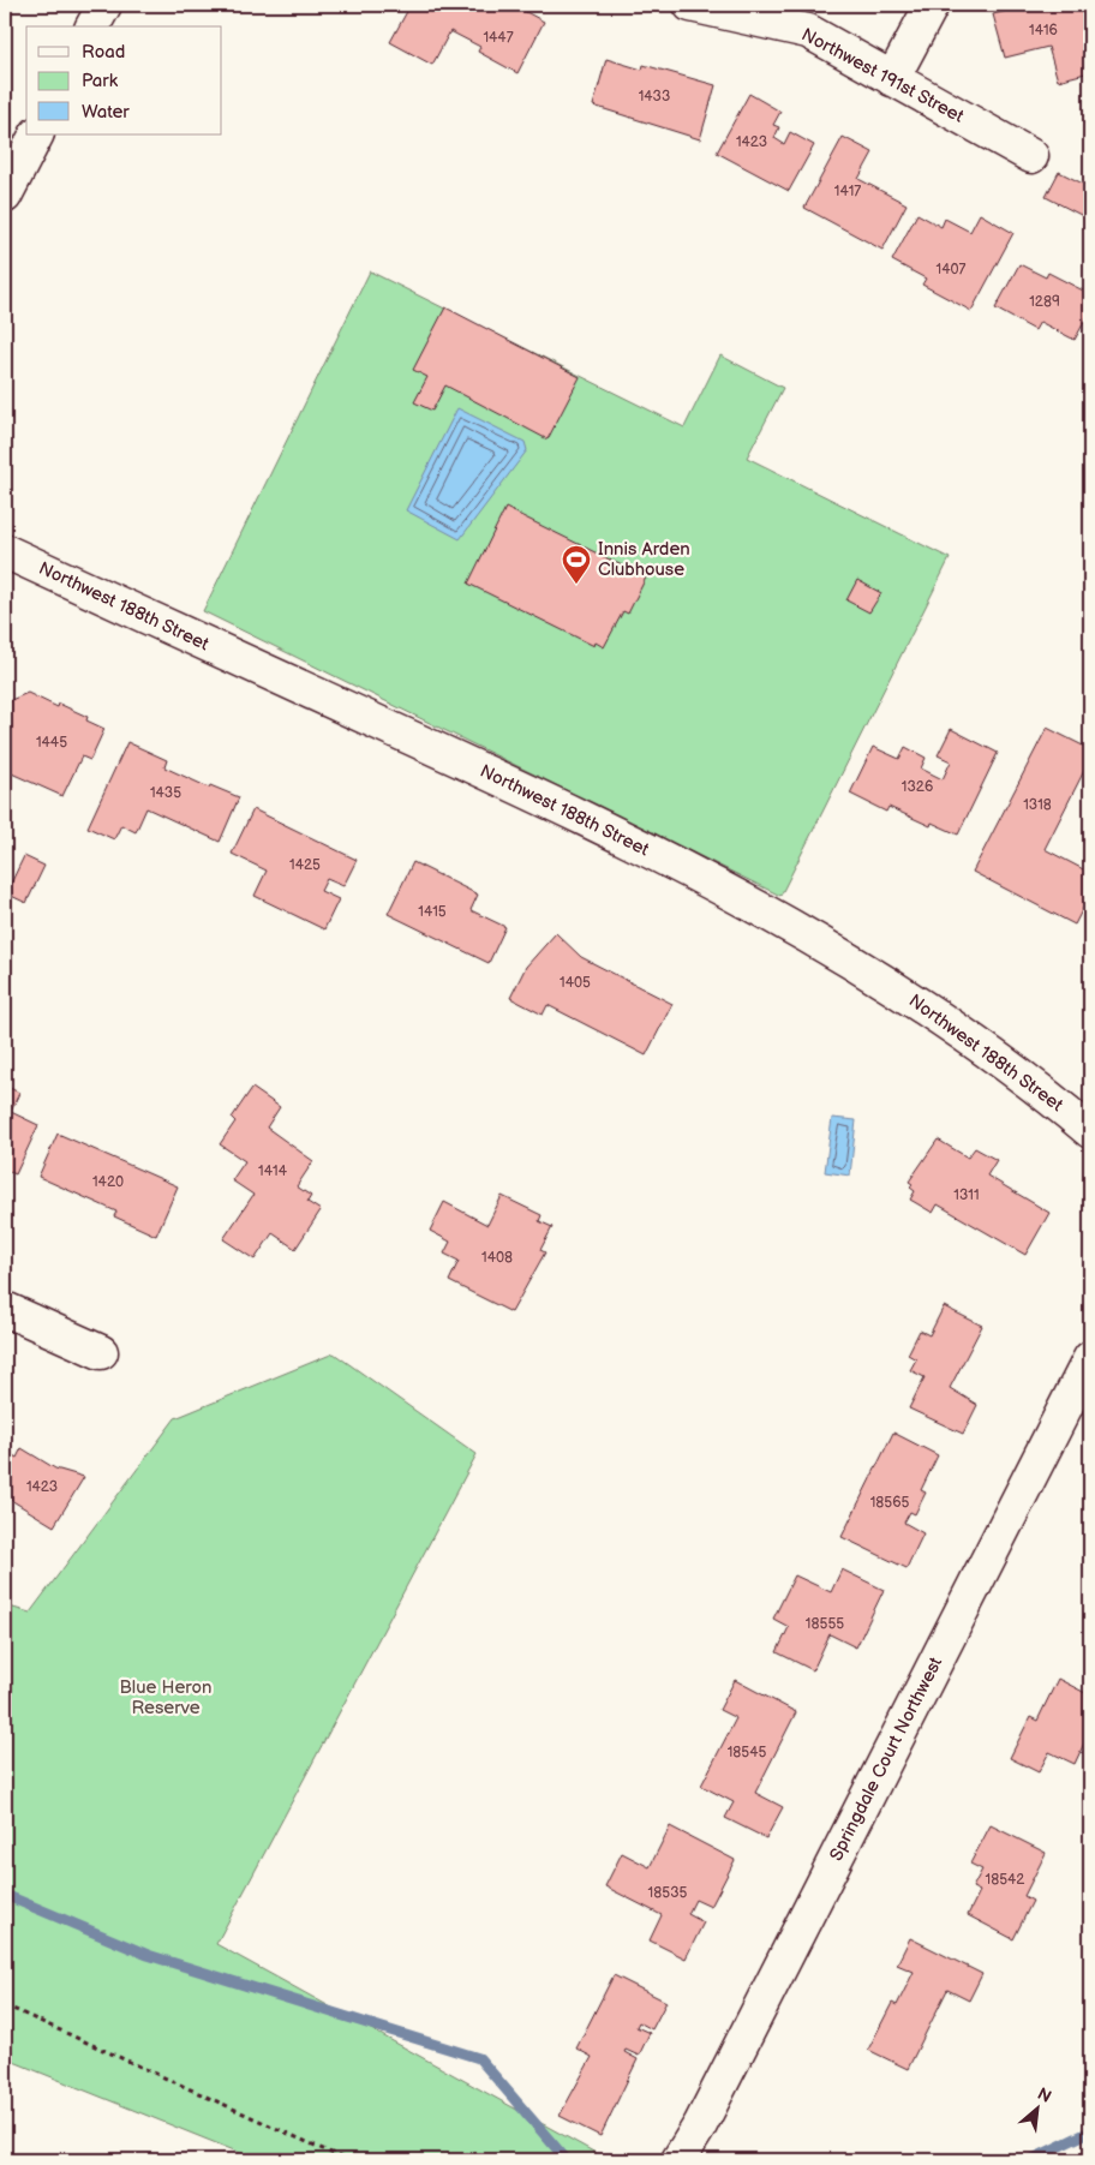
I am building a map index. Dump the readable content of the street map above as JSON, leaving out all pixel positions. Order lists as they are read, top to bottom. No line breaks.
{"streets":{"street":["Northwest 191st Street","Northwest 188th Street","Springdale Court Northwest"]},"parks":["Blue Heron Reserve"],"places":{"sports":["Innis Arden Clubhouse"]},"house_numbers":["1416","1447","1433","1423","1417","1407","1289","1445","1326","1435","1318","1425","1415","1405","1414","1420","1311","1408","1423","18565","18555","18545","18542","18535"],"legend":["Road","Park","Water"],"north":"top right"}
